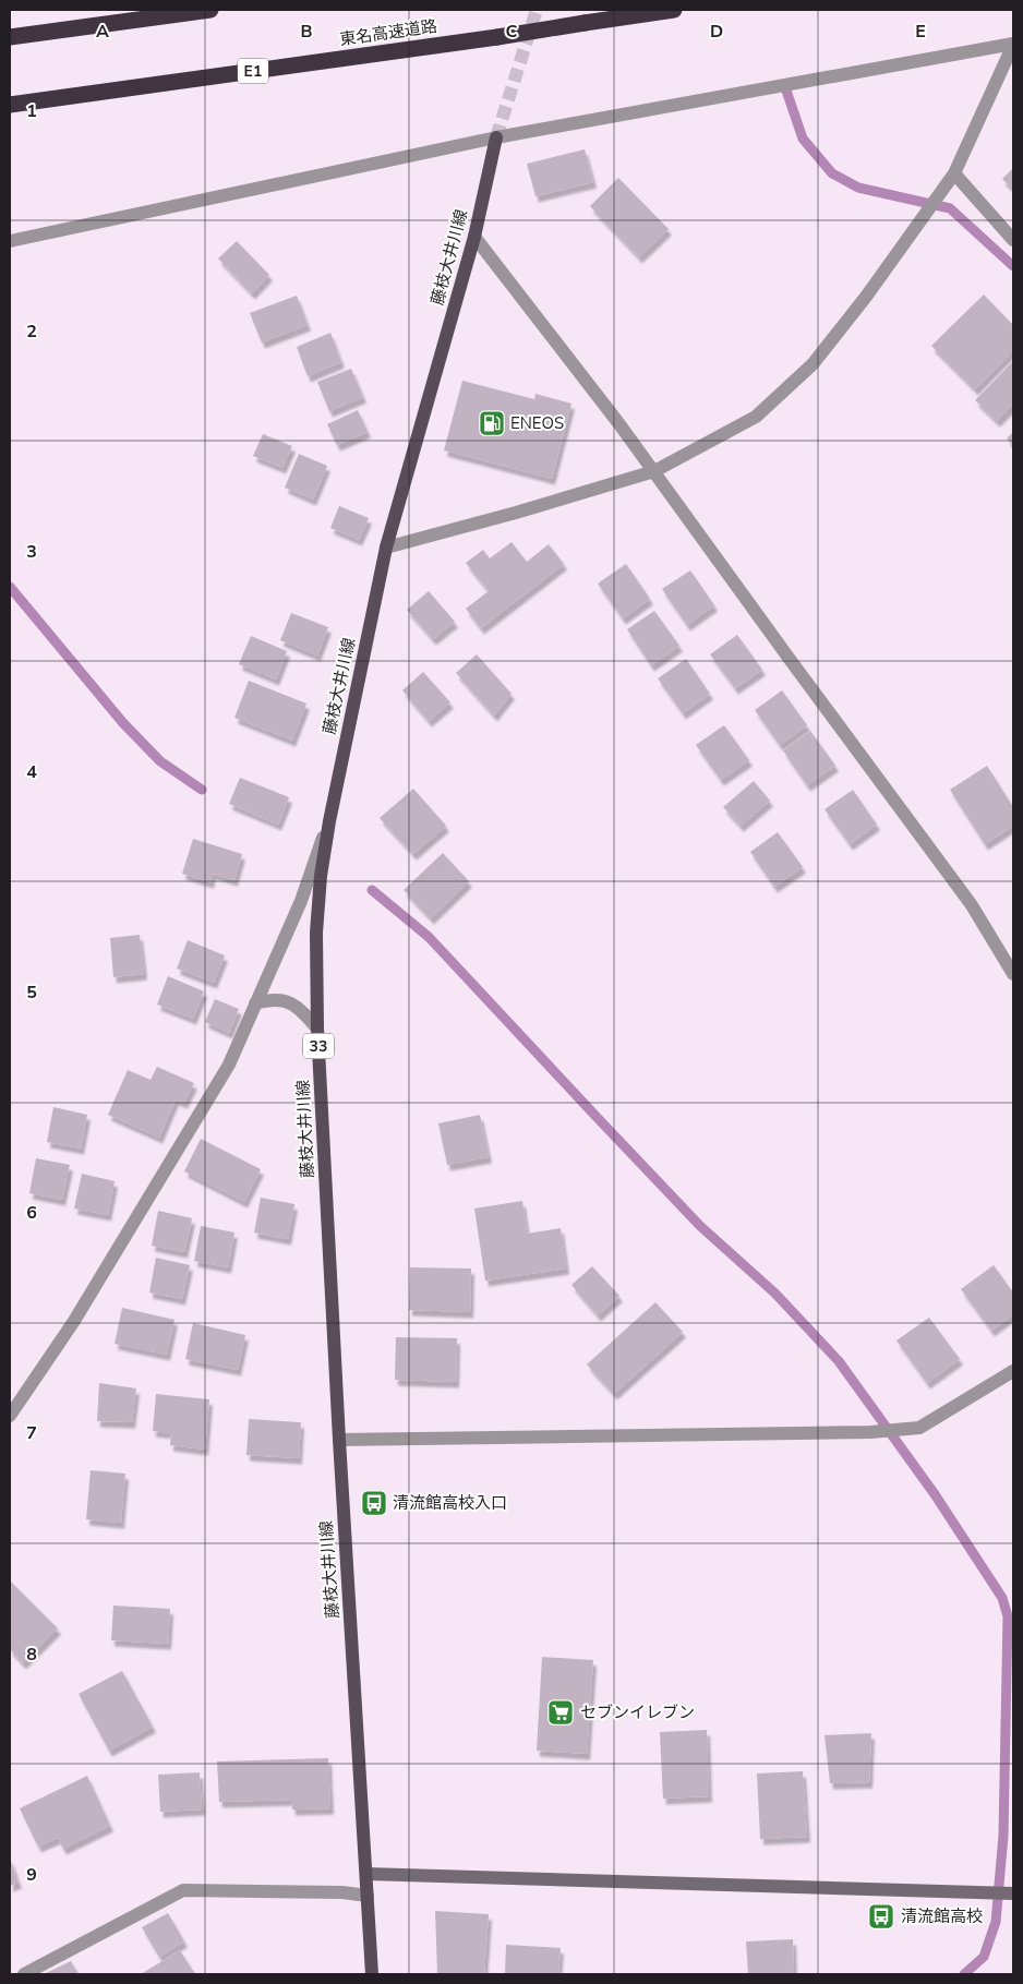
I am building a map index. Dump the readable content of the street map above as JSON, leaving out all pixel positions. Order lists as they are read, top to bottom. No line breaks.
{"streets":{"highway":["東名高速道路","E1"],"main road":["藤枝大井川線","33"]},"places":{"fuel station":["ENEOS"],"bus stop":["清流館高校入口","清流館高校"],"supermarket":["セブンイレブン"]},"grid":{"columns":["A","B","C","D","E"],"rows":["1","2","3","4","5","6","7","8","9"]}}
